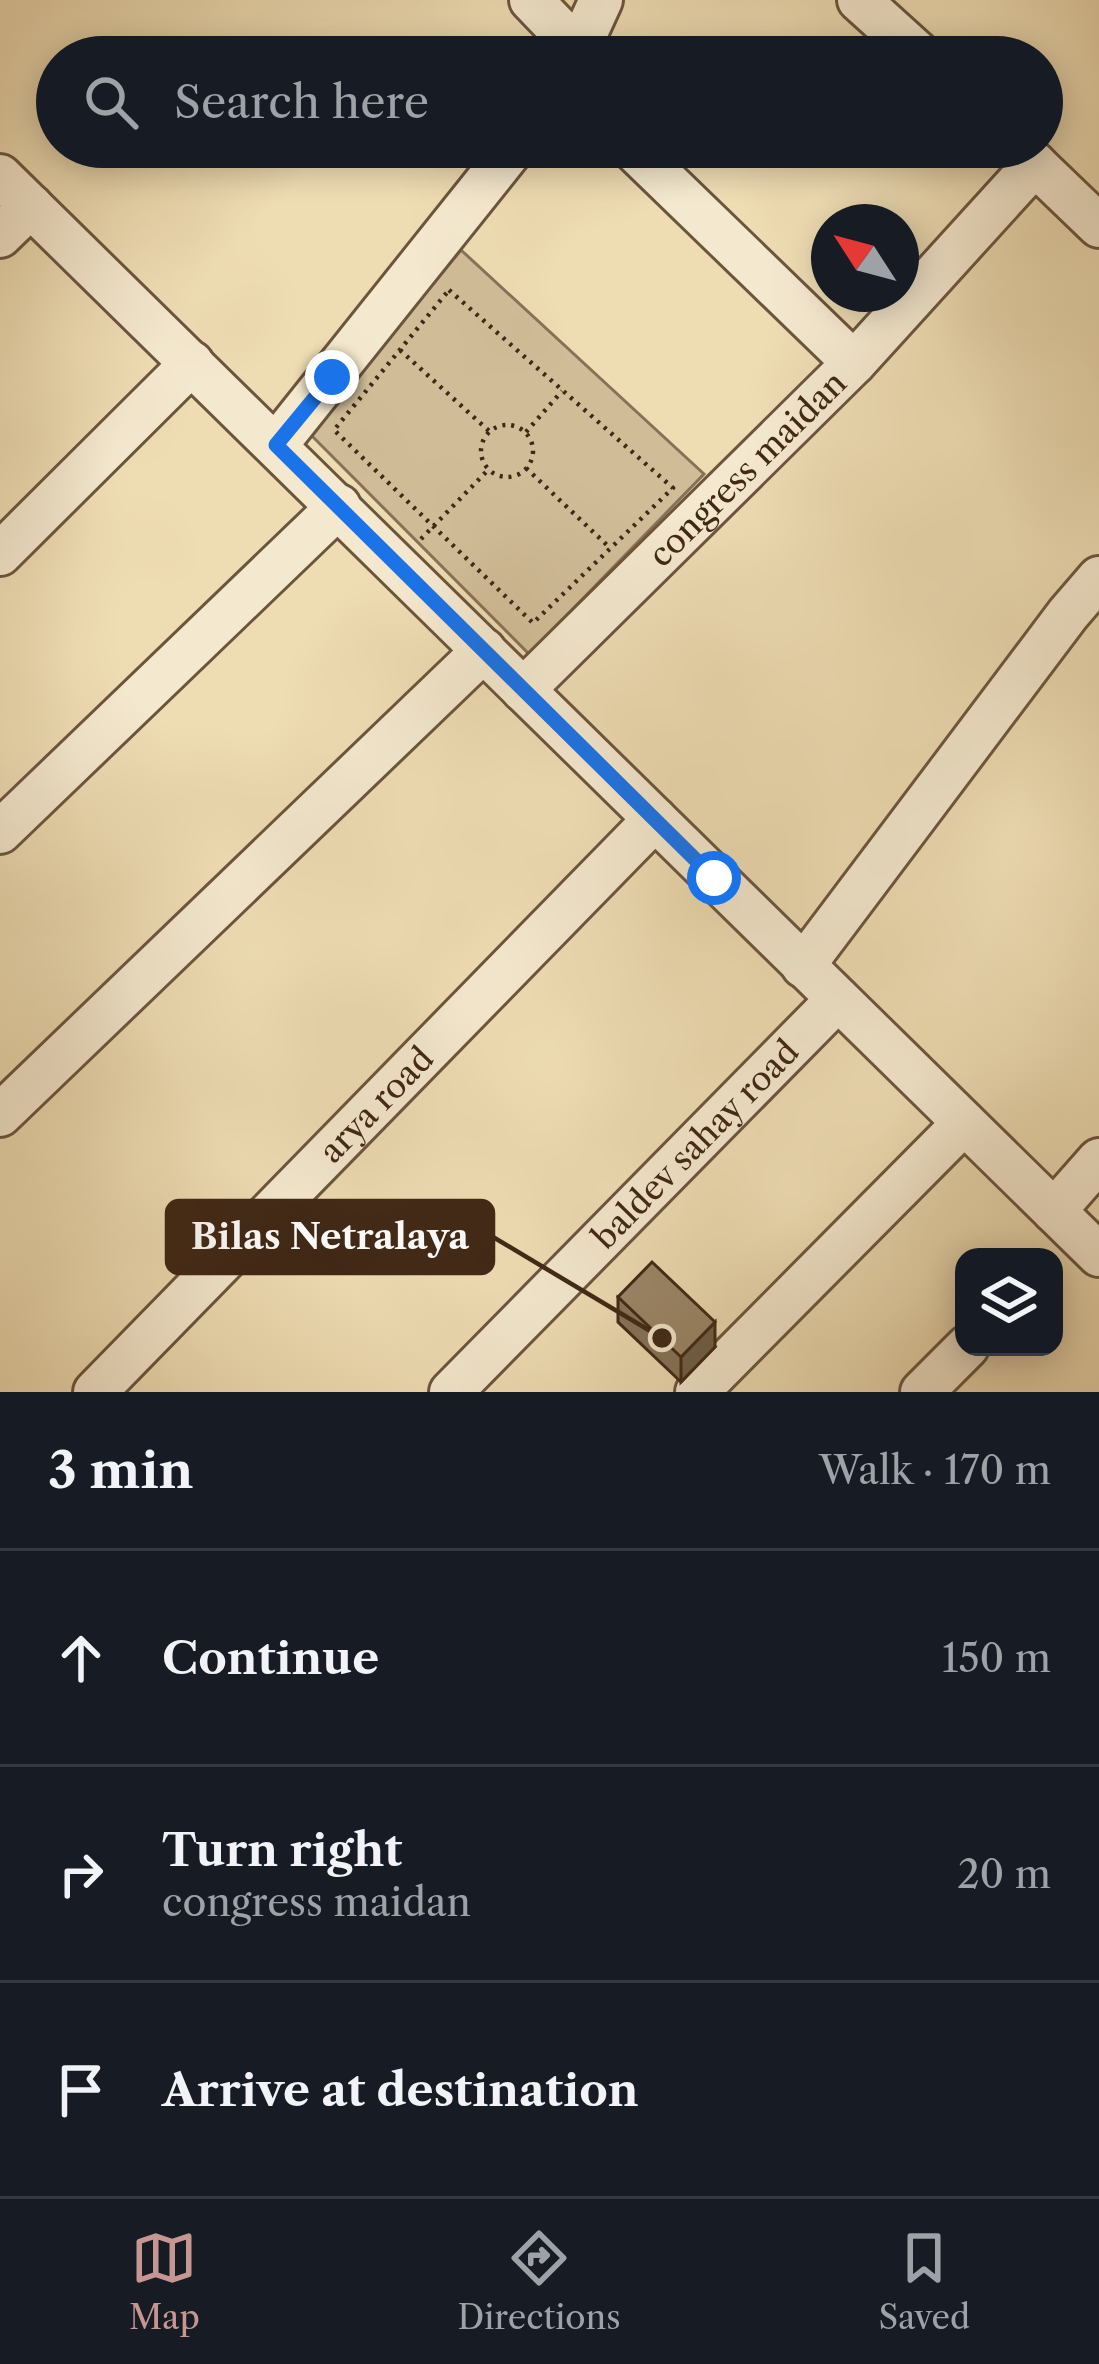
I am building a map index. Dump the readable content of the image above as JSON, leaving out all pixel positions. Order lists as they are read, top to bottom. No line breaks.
{"streets":{"street":["congress maidan","arya road","baldev sahay road"]},"places":["Bilas Netralaya"],"north":"top left","page":{"search":"Search here","heading":["3 min","Walk · 170 m"],"list":[["Continue","150 m"],["Turn right","congress maidan","20 m"],"Arrive at destination"],"nav":["Map","Directions","Saved"]}}
